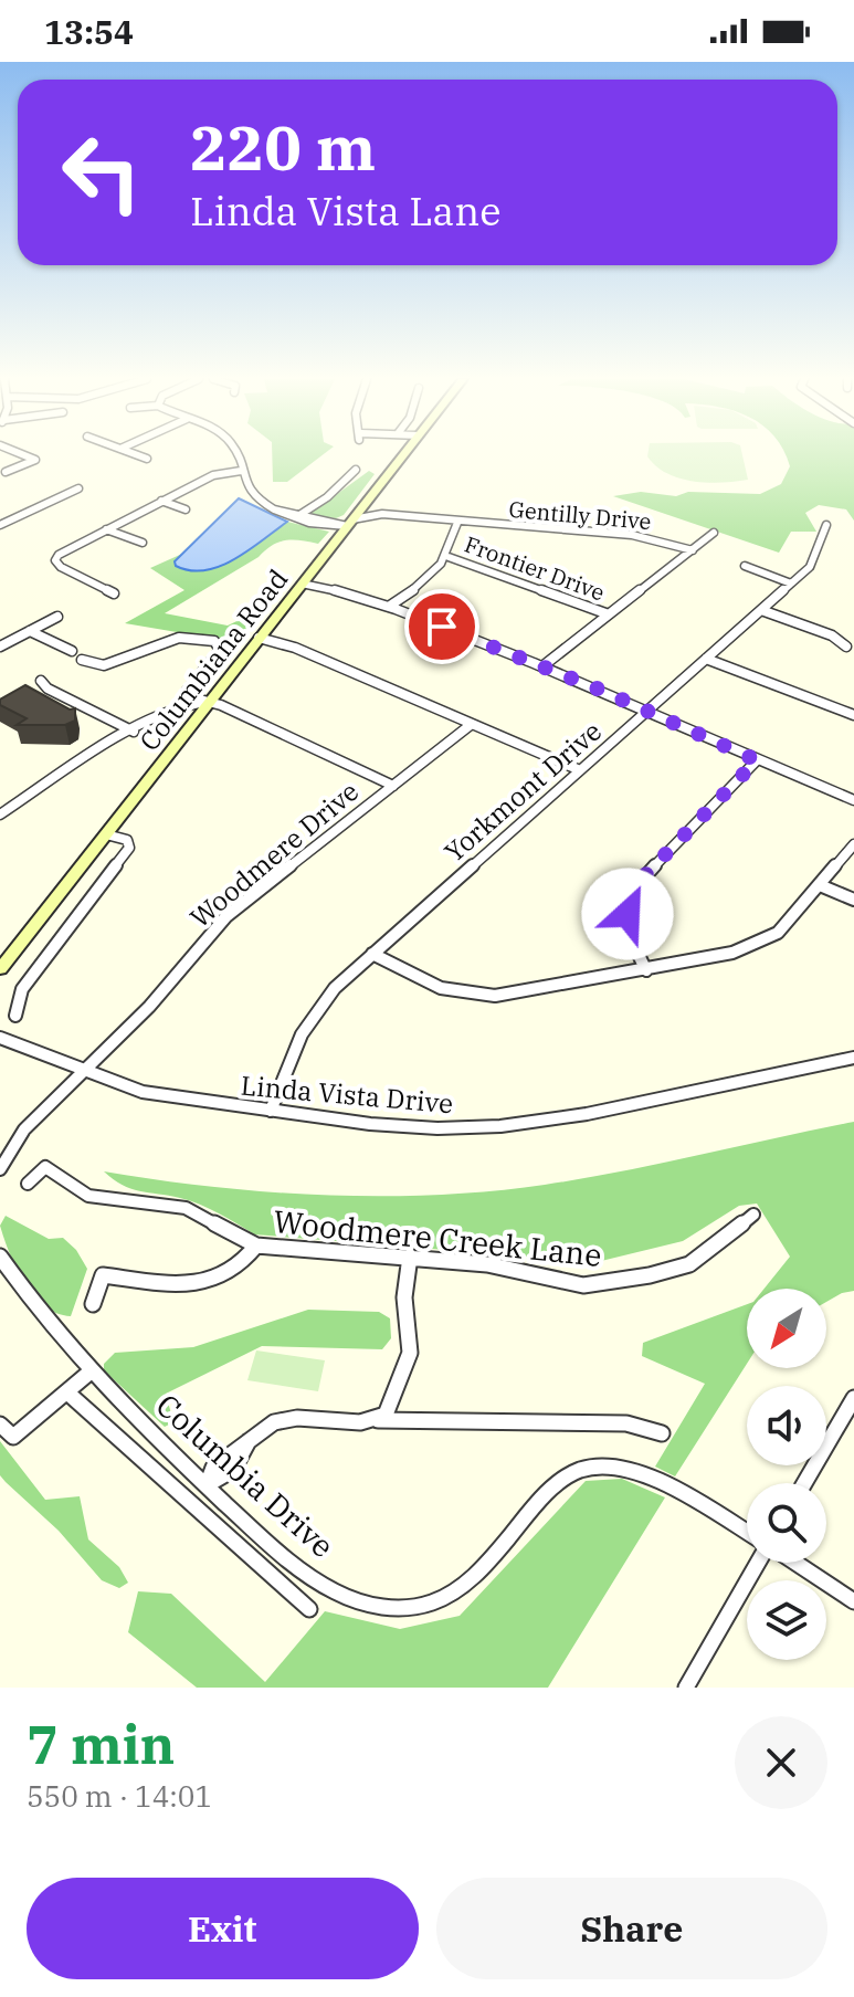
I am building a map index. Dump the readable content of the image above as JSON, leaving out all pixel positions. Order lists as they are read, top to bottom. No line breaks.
{"streets":{"main road":["Columbiana Road"],"street":["Gentilly Drive","Frontier Drive","Yorkmont Drive","Woodmere Drive","Linda Vista Drive","Woodmere Creek Lane","Columbia Drive"]},"crossings":[["Gentilly Drive","Columbiana Road"],["Yorkmont Drive","Linda Vista Drive"],["Woodmere Drive","Linda Vista Drive"]],"north":"bottom left","page":{"status":"13:54","turn":["220 m","Linda Vista Lane"],"heading":["7 min","550 m · 14:01"],"buttons":["Exit","Share"]}}
